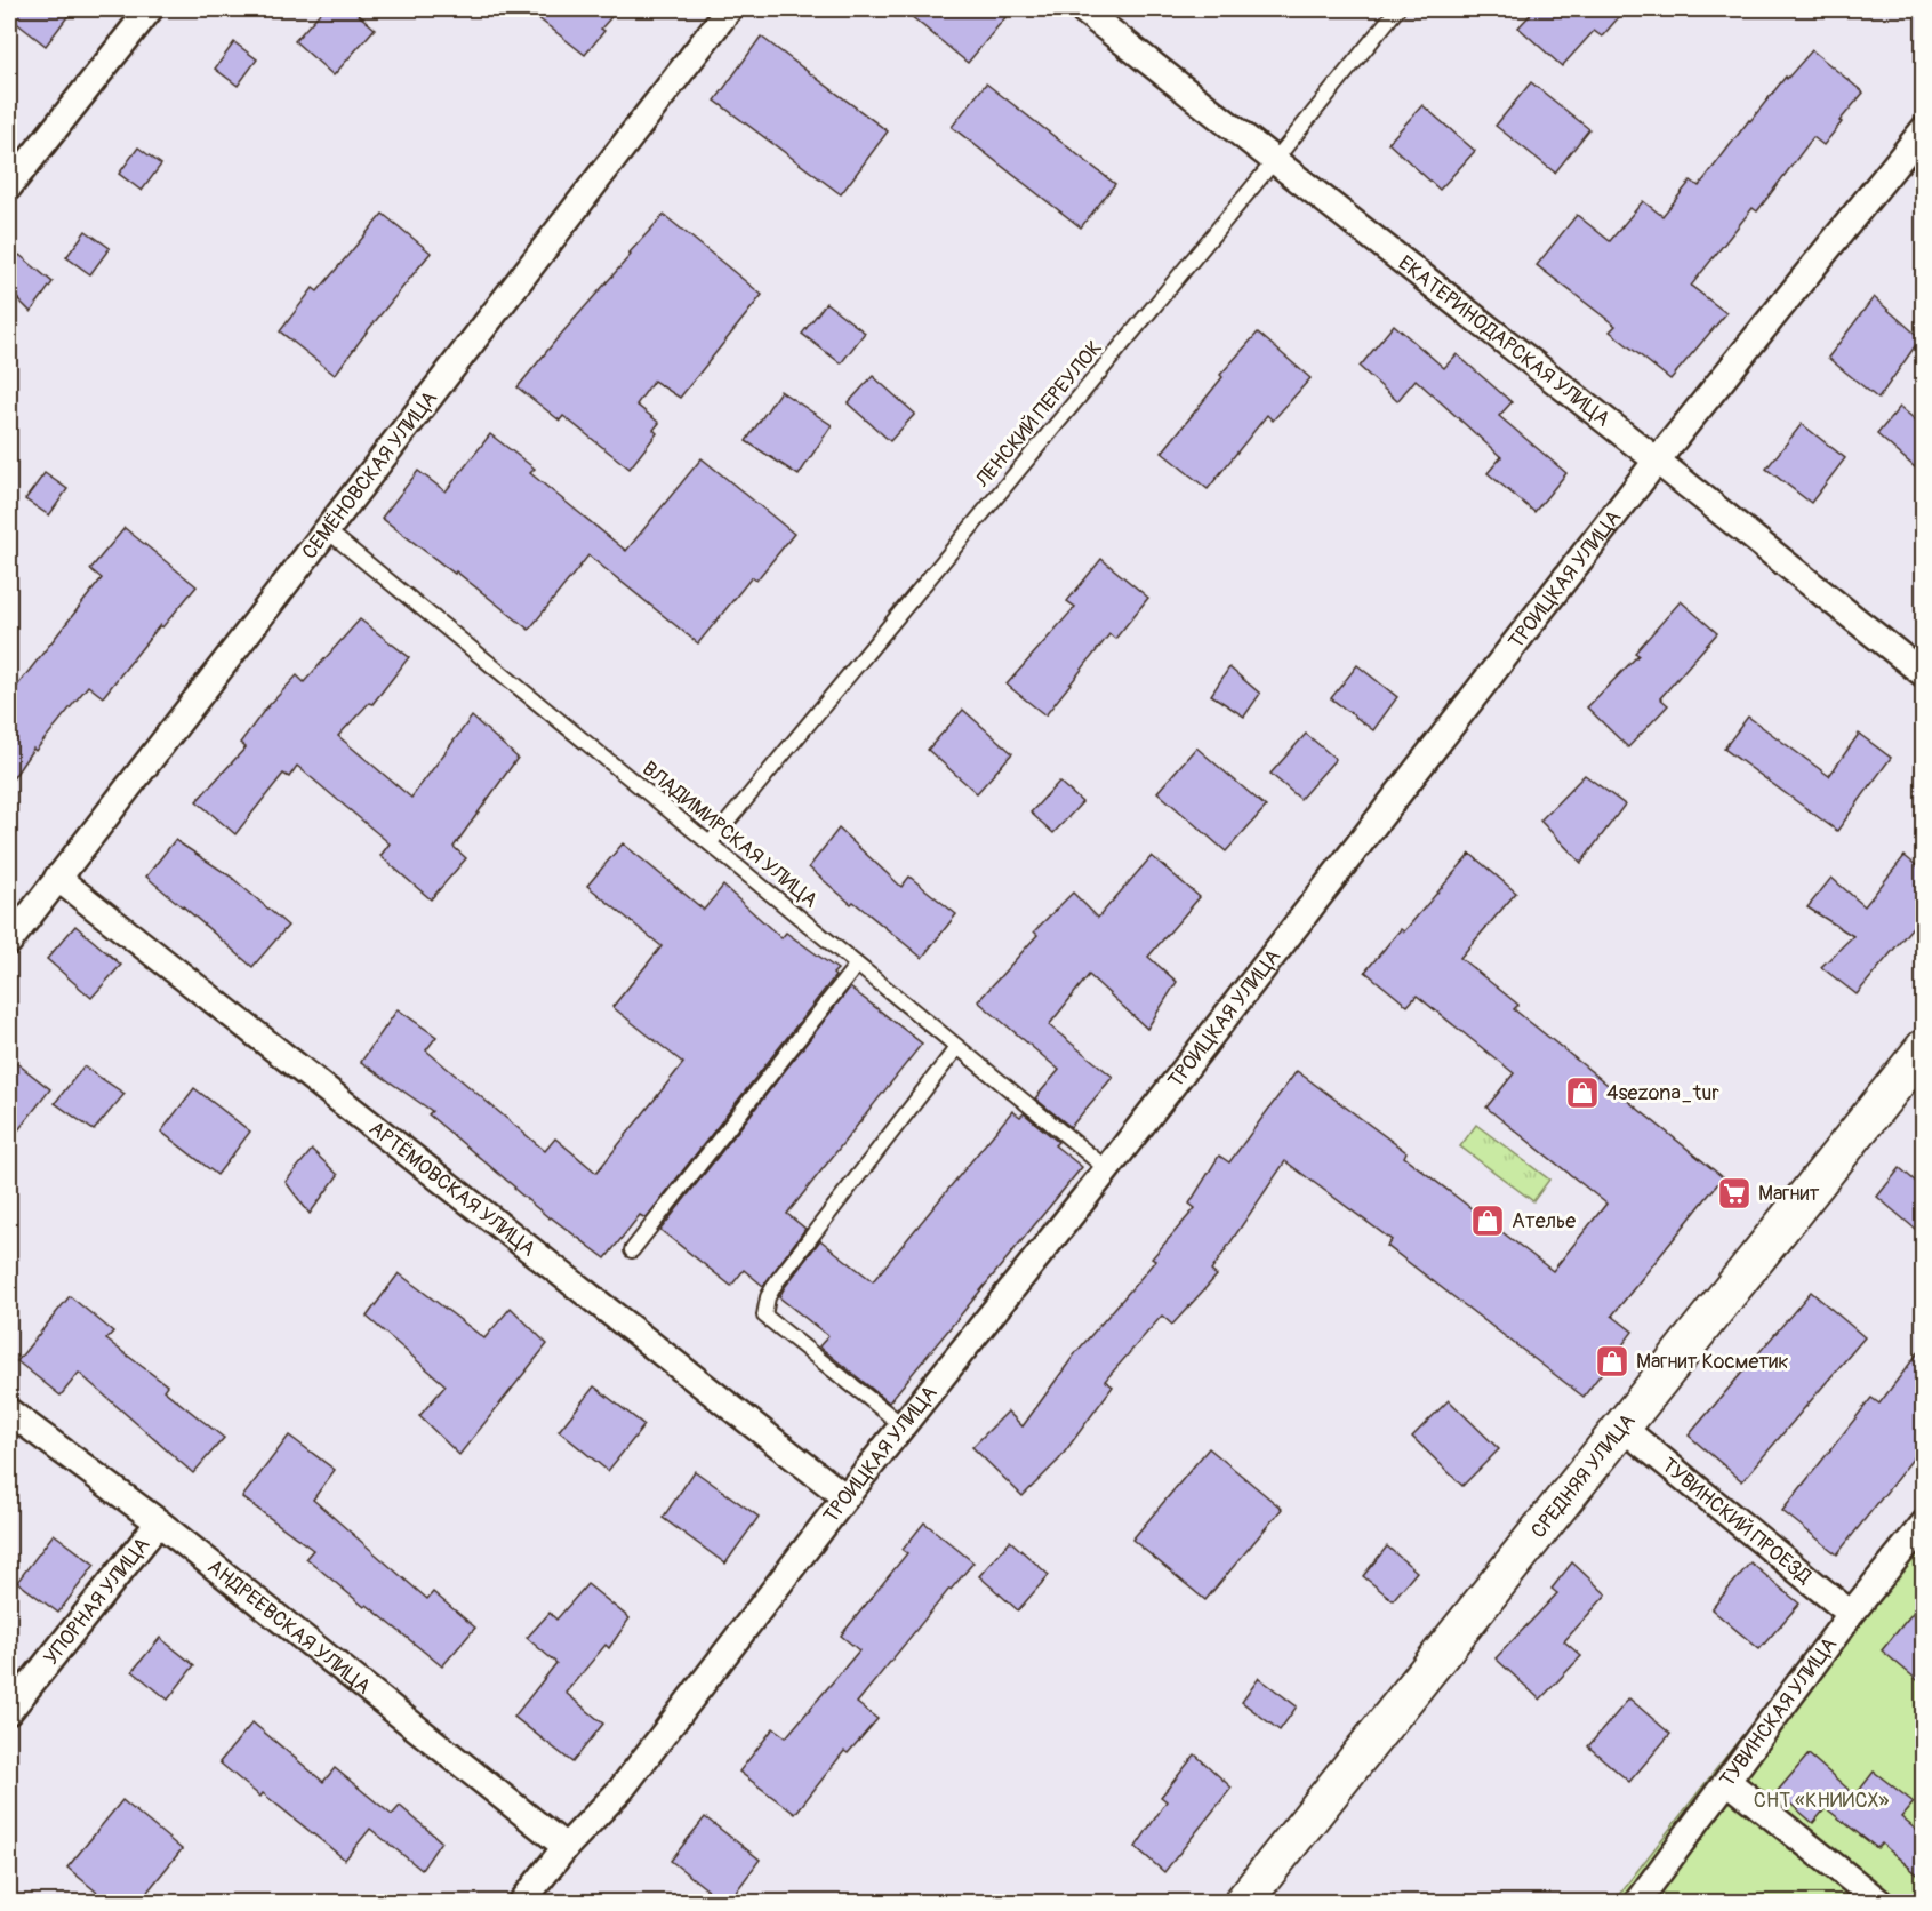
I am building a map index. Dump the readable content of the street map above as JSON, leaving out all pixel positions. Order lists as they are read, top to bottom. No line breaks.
{"streets":{"street":["ЕКАТЕРИНОДАРСКАЯ УЛИЦА","СЕМЁНОВСКАЯ УЛИЦА","ТРОИЦКАЯ УЛИЦА","АРТЁМОВСКАЯ УЛИЦА","СРЕДНЯЯ УЛИЦА","ТУВИНСКИЙ ПРОЕЗД","УПОРНАЯ УЛИЦА","АНДРЕЕВСКАЯ УЛИЦА","ТУВИНСКАЯ УЛИЦА"],"lane":["ЛЕНСКИЙ ПЕРЕУЛОК","ВЛАДИМИРСКАЯ УЛИЦА"]},"crossings":[["ЕКАТЕРИНОДАРСКАЯ УЛИЦА","ЛЕНСКИЙ ПЕРЕУЛОК"],["ЕКАТЕРИНОДАРСКАЯ УЛИЦА","ТРОИЦКАЯ УЛИЦА"],["ЛЕНСКИЙ ПЕРЕУЛОК","ВЛАДИМИРСКАЯ УЛИЦА"],["СЕМЁНОВСКАЯ УЛИЦА","ВЛАДИМИРСКАЯ УЛИЦА"],["СЕМЁНОВСКАЯ УЛИЦА","АРТЁМОВСКАЯ УЛИЦА"],["ТРОИЦКАЯ УЛИЦА","ВЛАДИМИРСКАЯ УЛИЦА"],["ТРОИЦКАЯ УЛИЦА","АРТЁМОВСКАЯ УЛИЦА"],["ТРОИЦКАЯ УЛИЦА","АНДРЕЕВСКАЯ УЛИЦА"],["СРЕДНЯЯ УЛИЦА","ТУВИНСКИЙ ПРОЕЗД"],["ТУВИНСКИЙ ПРОЕЗД","ТУВИНСКАЯ УЛИЦА"],["УПОРНАЯ УЛИЦА","АНДРЕЕВСКАЯ УЛИЦА"]],"parks":["СНТ «КНИИСХ»"],"places":{"shop":["4sezona_tur","Ателье","Магнит Косметик"],"supermarket":["Магнит"]}}
